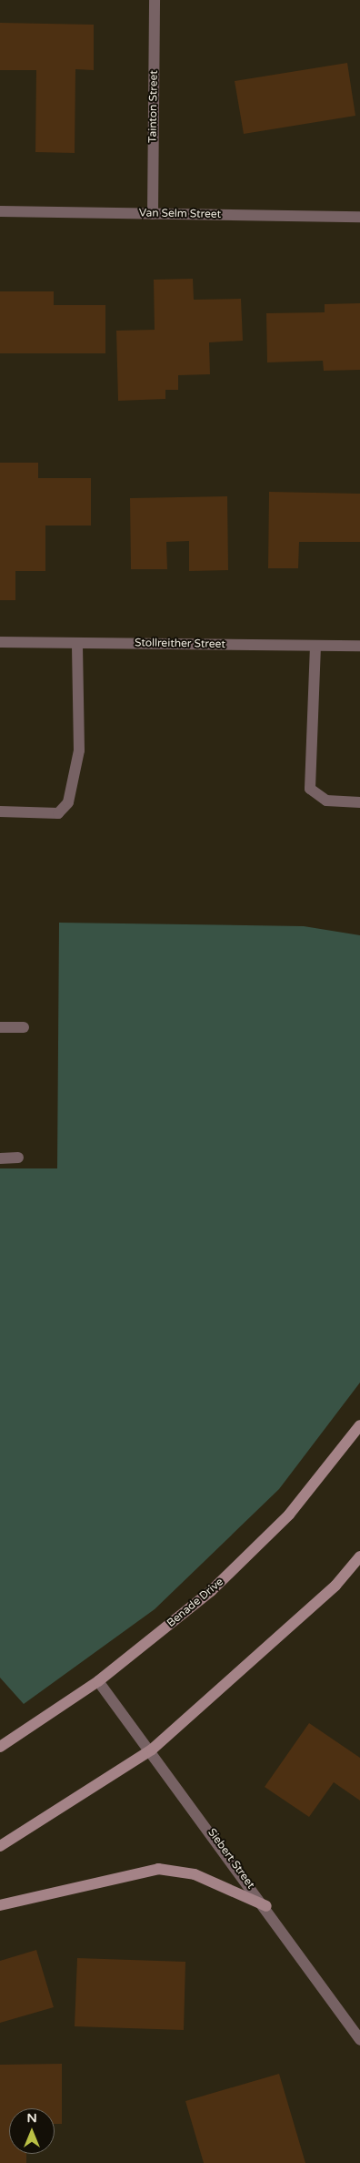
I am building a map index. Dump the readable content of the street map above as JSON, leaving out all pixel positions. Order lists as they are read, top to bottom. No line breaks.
{"streets":{"street":["Tainton Street","Van Selm Street","Stollreither Street","Benade Drive","Siebert Street"]},"crossings":[["Tainton Street","Van Selm Street"],["Benade Drive","Siebert Street"]],"north":"top"}
